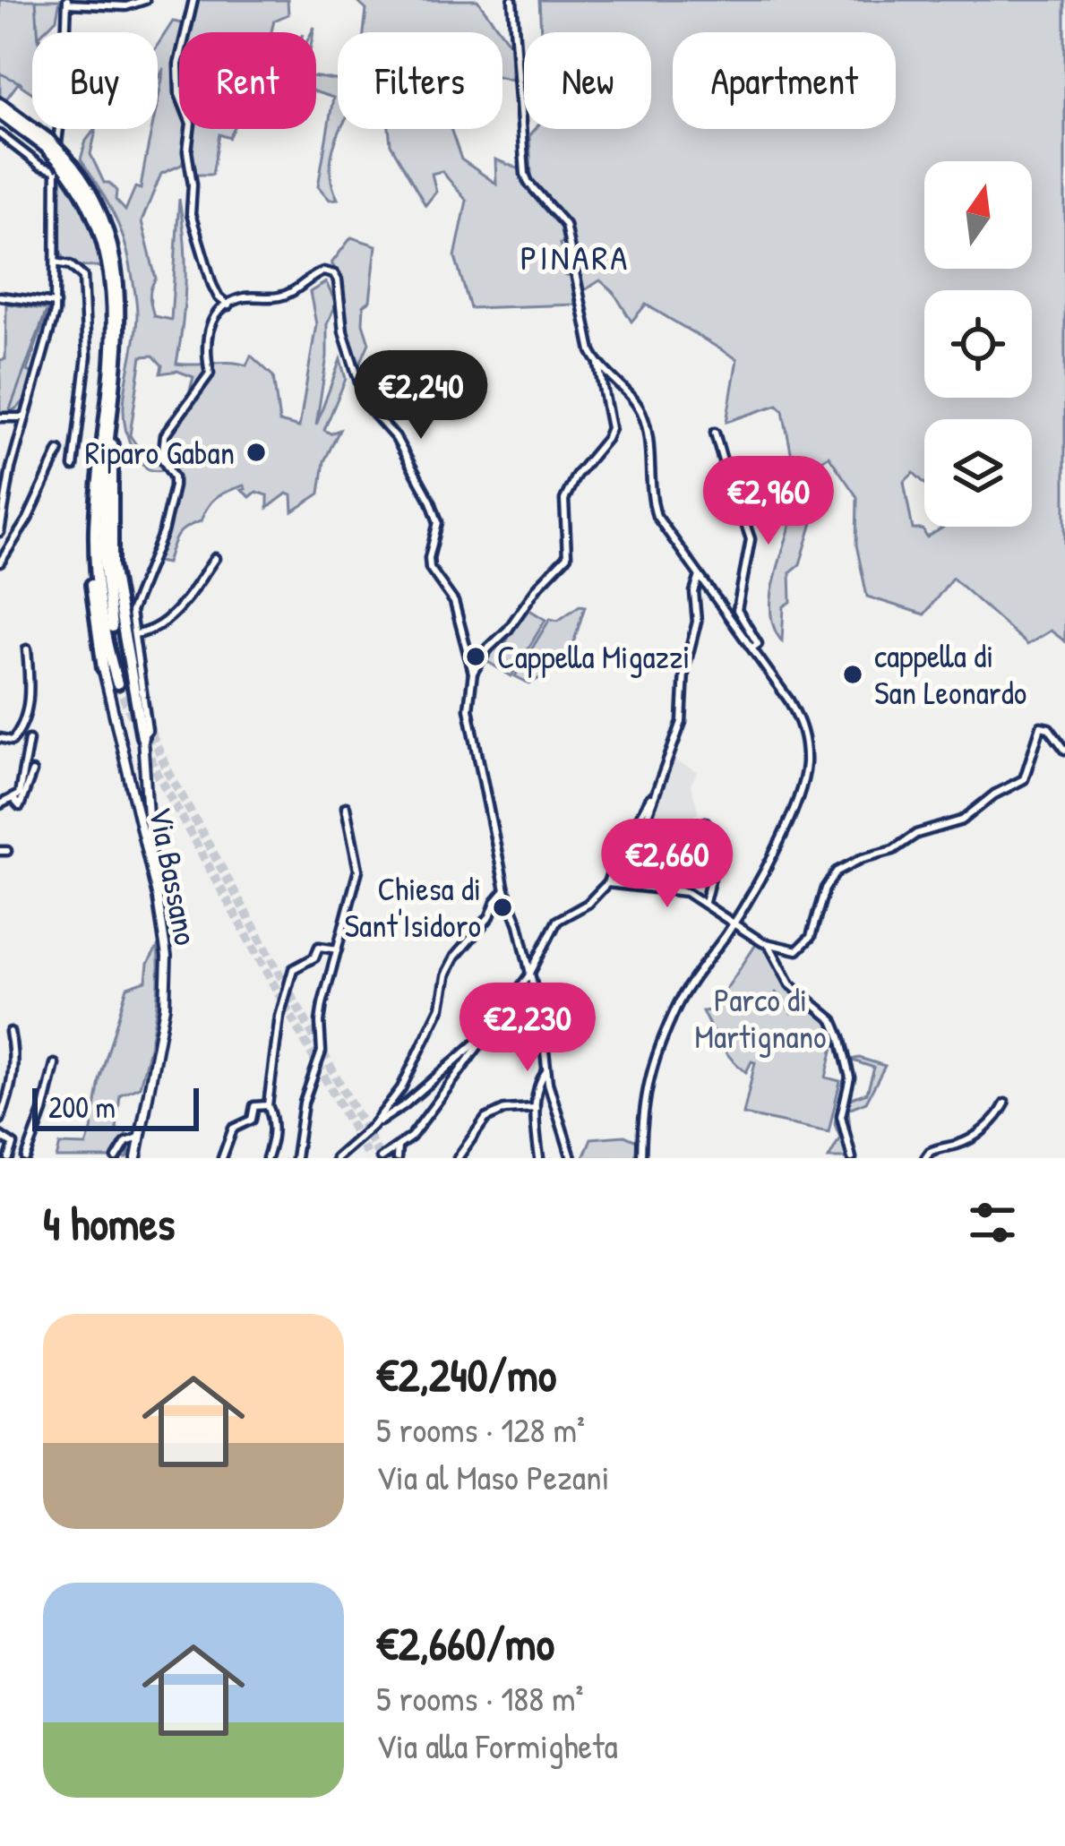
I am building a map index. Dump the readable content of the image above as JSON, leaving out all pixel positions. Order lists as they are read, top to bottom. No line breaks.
{"streets":{"main road":["Via Bassano"]},"districts":["PINARA"],"parks":["Parco di Martignano"],"places":["Riparo Gaban","Cappella Migazzi","cappella di San Leonardo","Chiesa di Sant'Isidoro"],"scale_bar":"200 m","north":"top","page":{"chip":["Buy","Rent","Filters","New","Apartment"],"price":["€2,240","€2,960","€2,660","€2,230"],"scale":"200 m","heading":"4 homes","list":[{"name":"€2,240/mo","note":"5 rooms · 128 m² · Via al Maso Pezani"},{"name":"€2,660/mo","note":"5 rooms · 188 m² · Via alla Formigheta"}]}}
